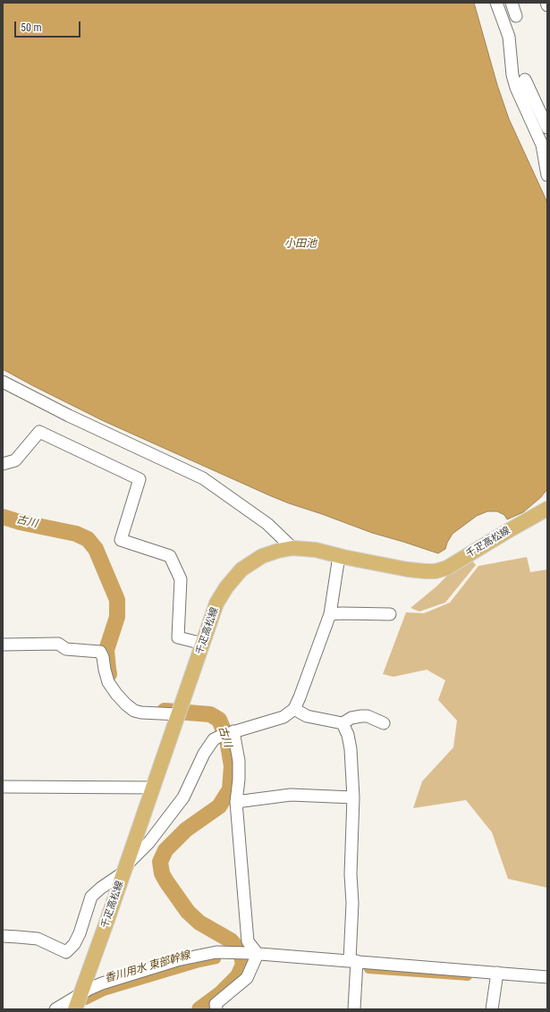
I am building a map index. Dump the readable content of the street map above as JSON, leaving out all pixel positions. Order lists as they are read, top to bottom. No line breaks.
{"streets":{"main road":["千疋高松線"]},"water":["小田池","古川","香川用水 東部幹線"],"scale_bar":"50 m"}
